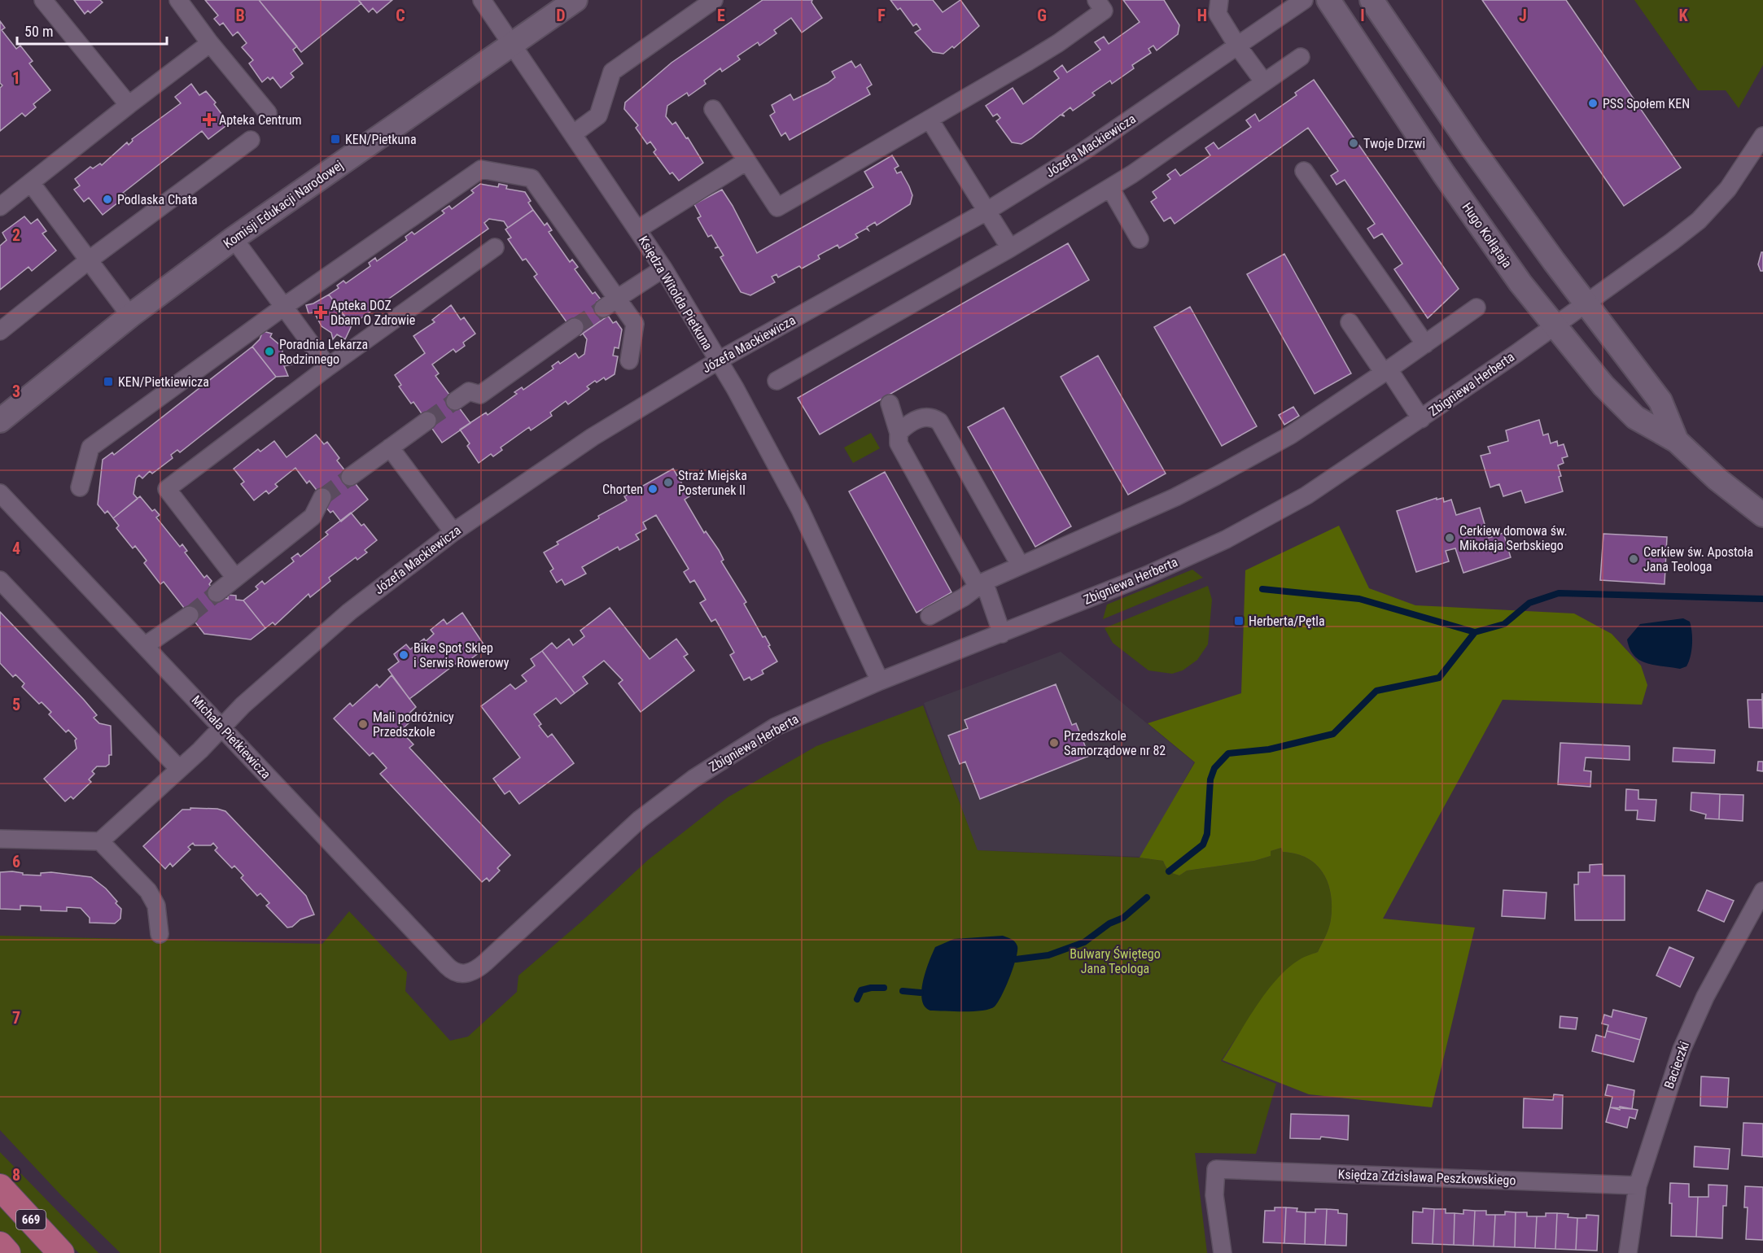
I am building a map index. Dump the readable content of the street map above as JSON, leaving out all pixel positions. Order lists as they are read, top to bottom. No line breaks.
{"streets":{"main road":["669"],"street":["Józefa Mackiewicza","Komisji Edukacji Narodowej","Hugo Kołłątaja","Księdza Witolda Pietkuna","Zbigniewa Herberta","Michała Pietkiewicza","Bacieczki","Księdza Zdzisława Peszkowskiego"]},"crossings":[["Józefa Mackiewicza","Księdza Witolda Pietkuna"],["Józefa Mackiewicza","Michała Pietkiewicza"],["Komisji Edukacji Narodowej","Księdza Witolda Pietkuna"],["Hugo Kołłątaja","Zbigniewa Herberta"],["Księdza Witolda Pietkuna","Zbigniewa Herberta"],["Zbigniewa Herberta","Michała Pietkiewicza"],["Bacieczki","Księdza Zdzisława Peszkowskiego"]],"parks":["Bulwary Świętego Jana Teologa"],"places":{"other":["PSS Społem KEN","Twoje Drzwi","Podlaska Chata","Poradnia Lekarza Rodzinnego","Straż Miejska Posterunek II","Chorten","Cerkiew domowa św. Mikołaja Serbskiego","Cerkiew św. Apostoła Jana Teologa","Bike Spot Sklep i Serwis Rowerowy","Mali podróżnicy Przedszkole","Przedszkole Samorządowe nr 82"],"health":["Apteka Centrum","Apteka DOZ Dbam O Zdrowie"],"transit":["KEN/Pietkuna","KEN/Pietkiewicza","Herberta/Pętla"]},"scale_bar":"50 m","grid":{"columns":["B","C","D","E","F","G","H","I","J","K"],"rows":["1","2","3","4","5","6","7","8"]}}
